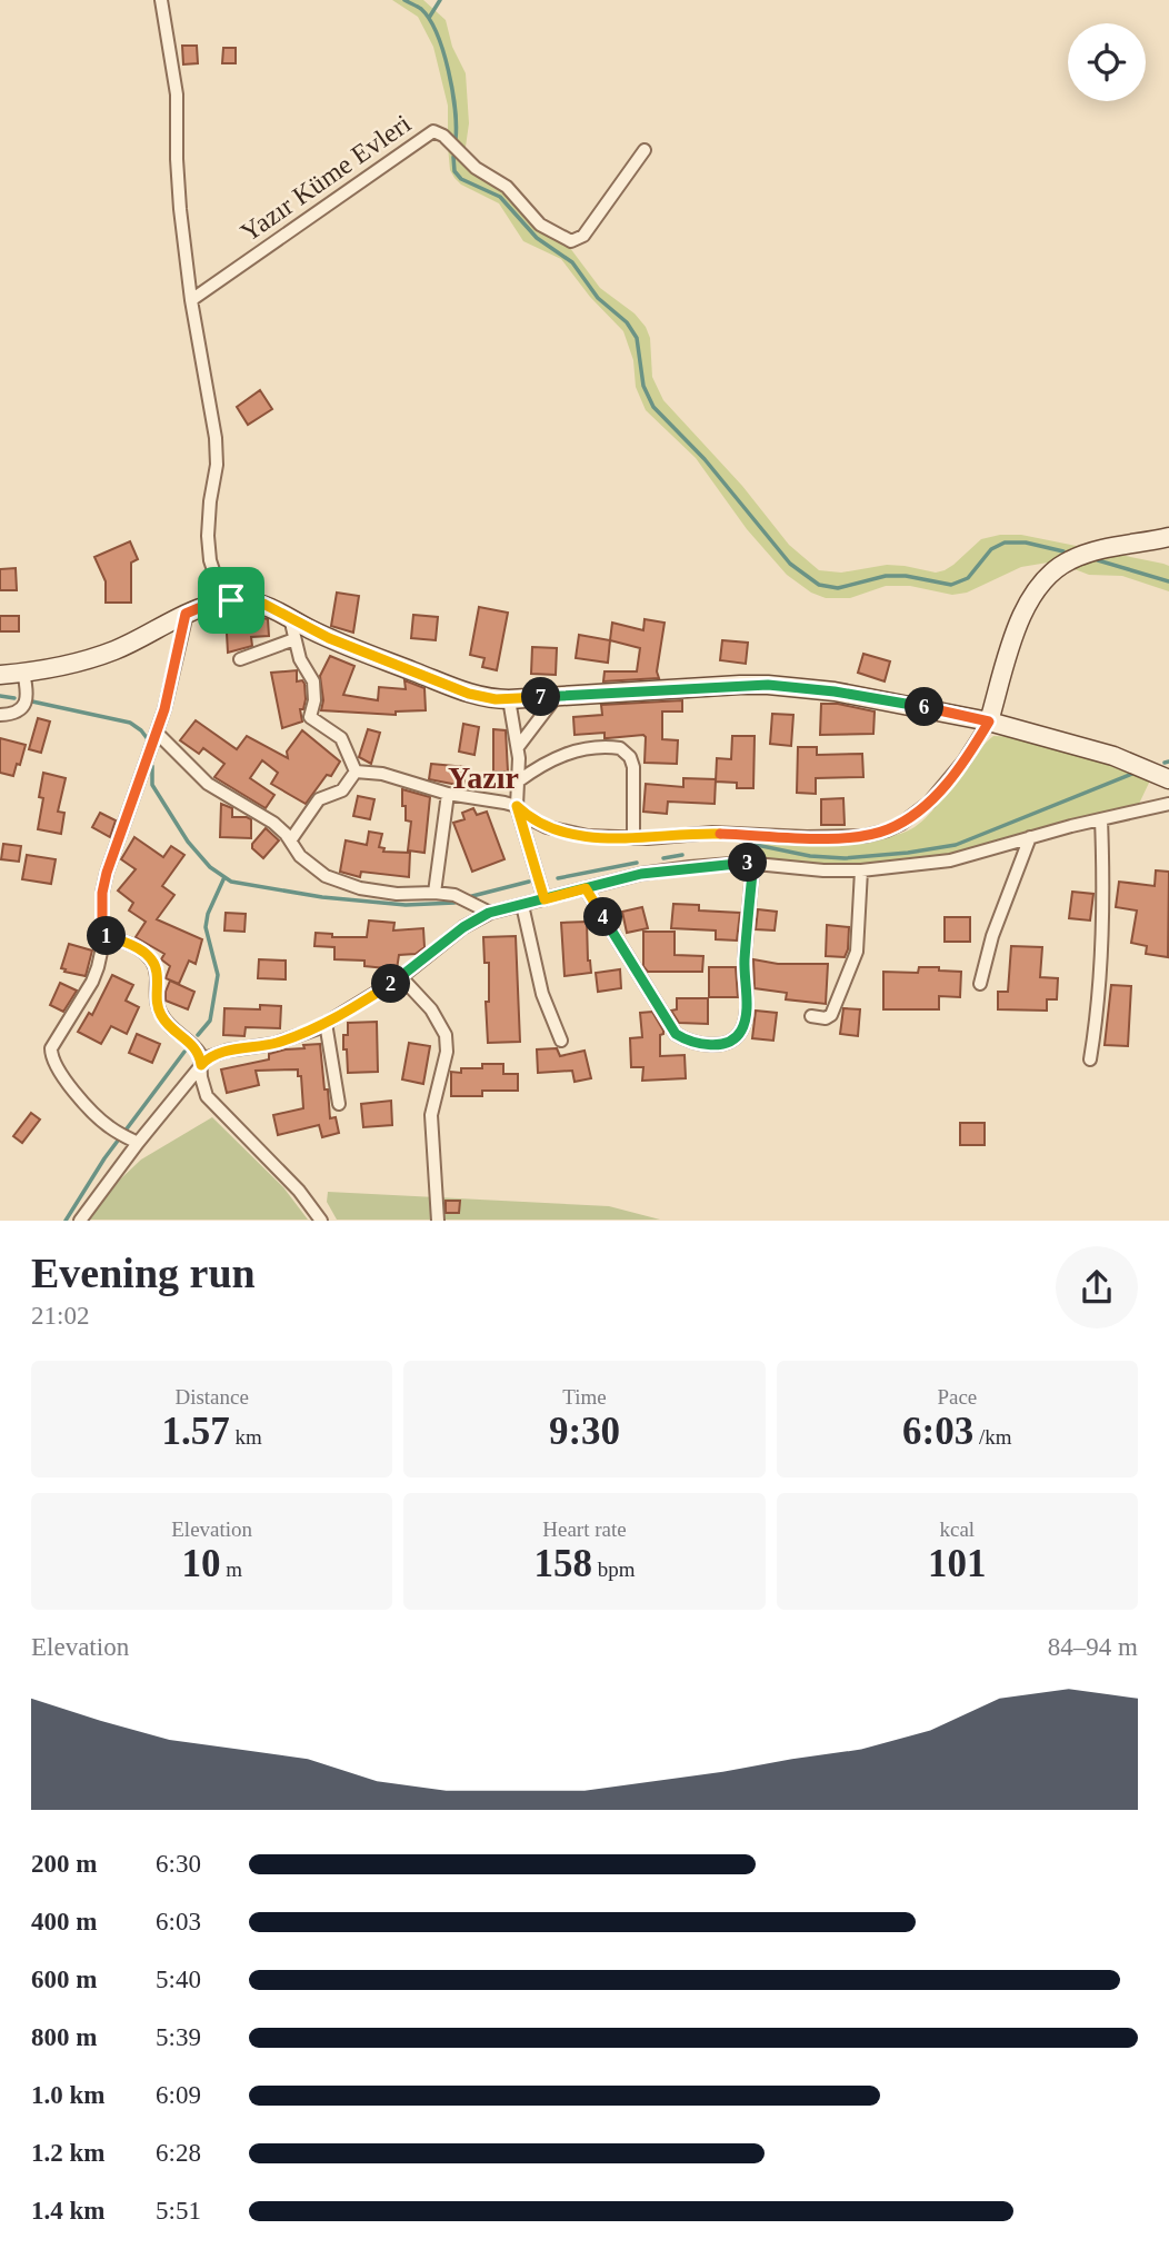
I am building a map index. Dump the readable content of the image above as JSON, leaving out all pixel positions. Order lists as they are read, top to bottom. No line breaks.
{"streets":{"street":["Yazır Küme Evleri"]},"districts":["Yazır"],"page":{"pins":["7","6","3","4","1","2"],"heading":["Evening run","21:02"],"stats":[["Distance","1.57 km"],["Time","9:30"],["Pace","6:03 /km"],["Elevation","10 m"],["Heart rate","158 bpm"],["kcal","101"]],"chart":["Elevation","84–94 m"],"list":[{"name":"200 m","note":"6:30"},{"name":"400 m","note":"6:03"},{"name":"600 m","note":"5:40"},{"name":"800 m","note":"5:39"},{"name":"1.0 km","note":"6:09"},{"name":"1.2 km","note":"6:28"},{"name":"1.4 km","note":"5:51"}]}}
